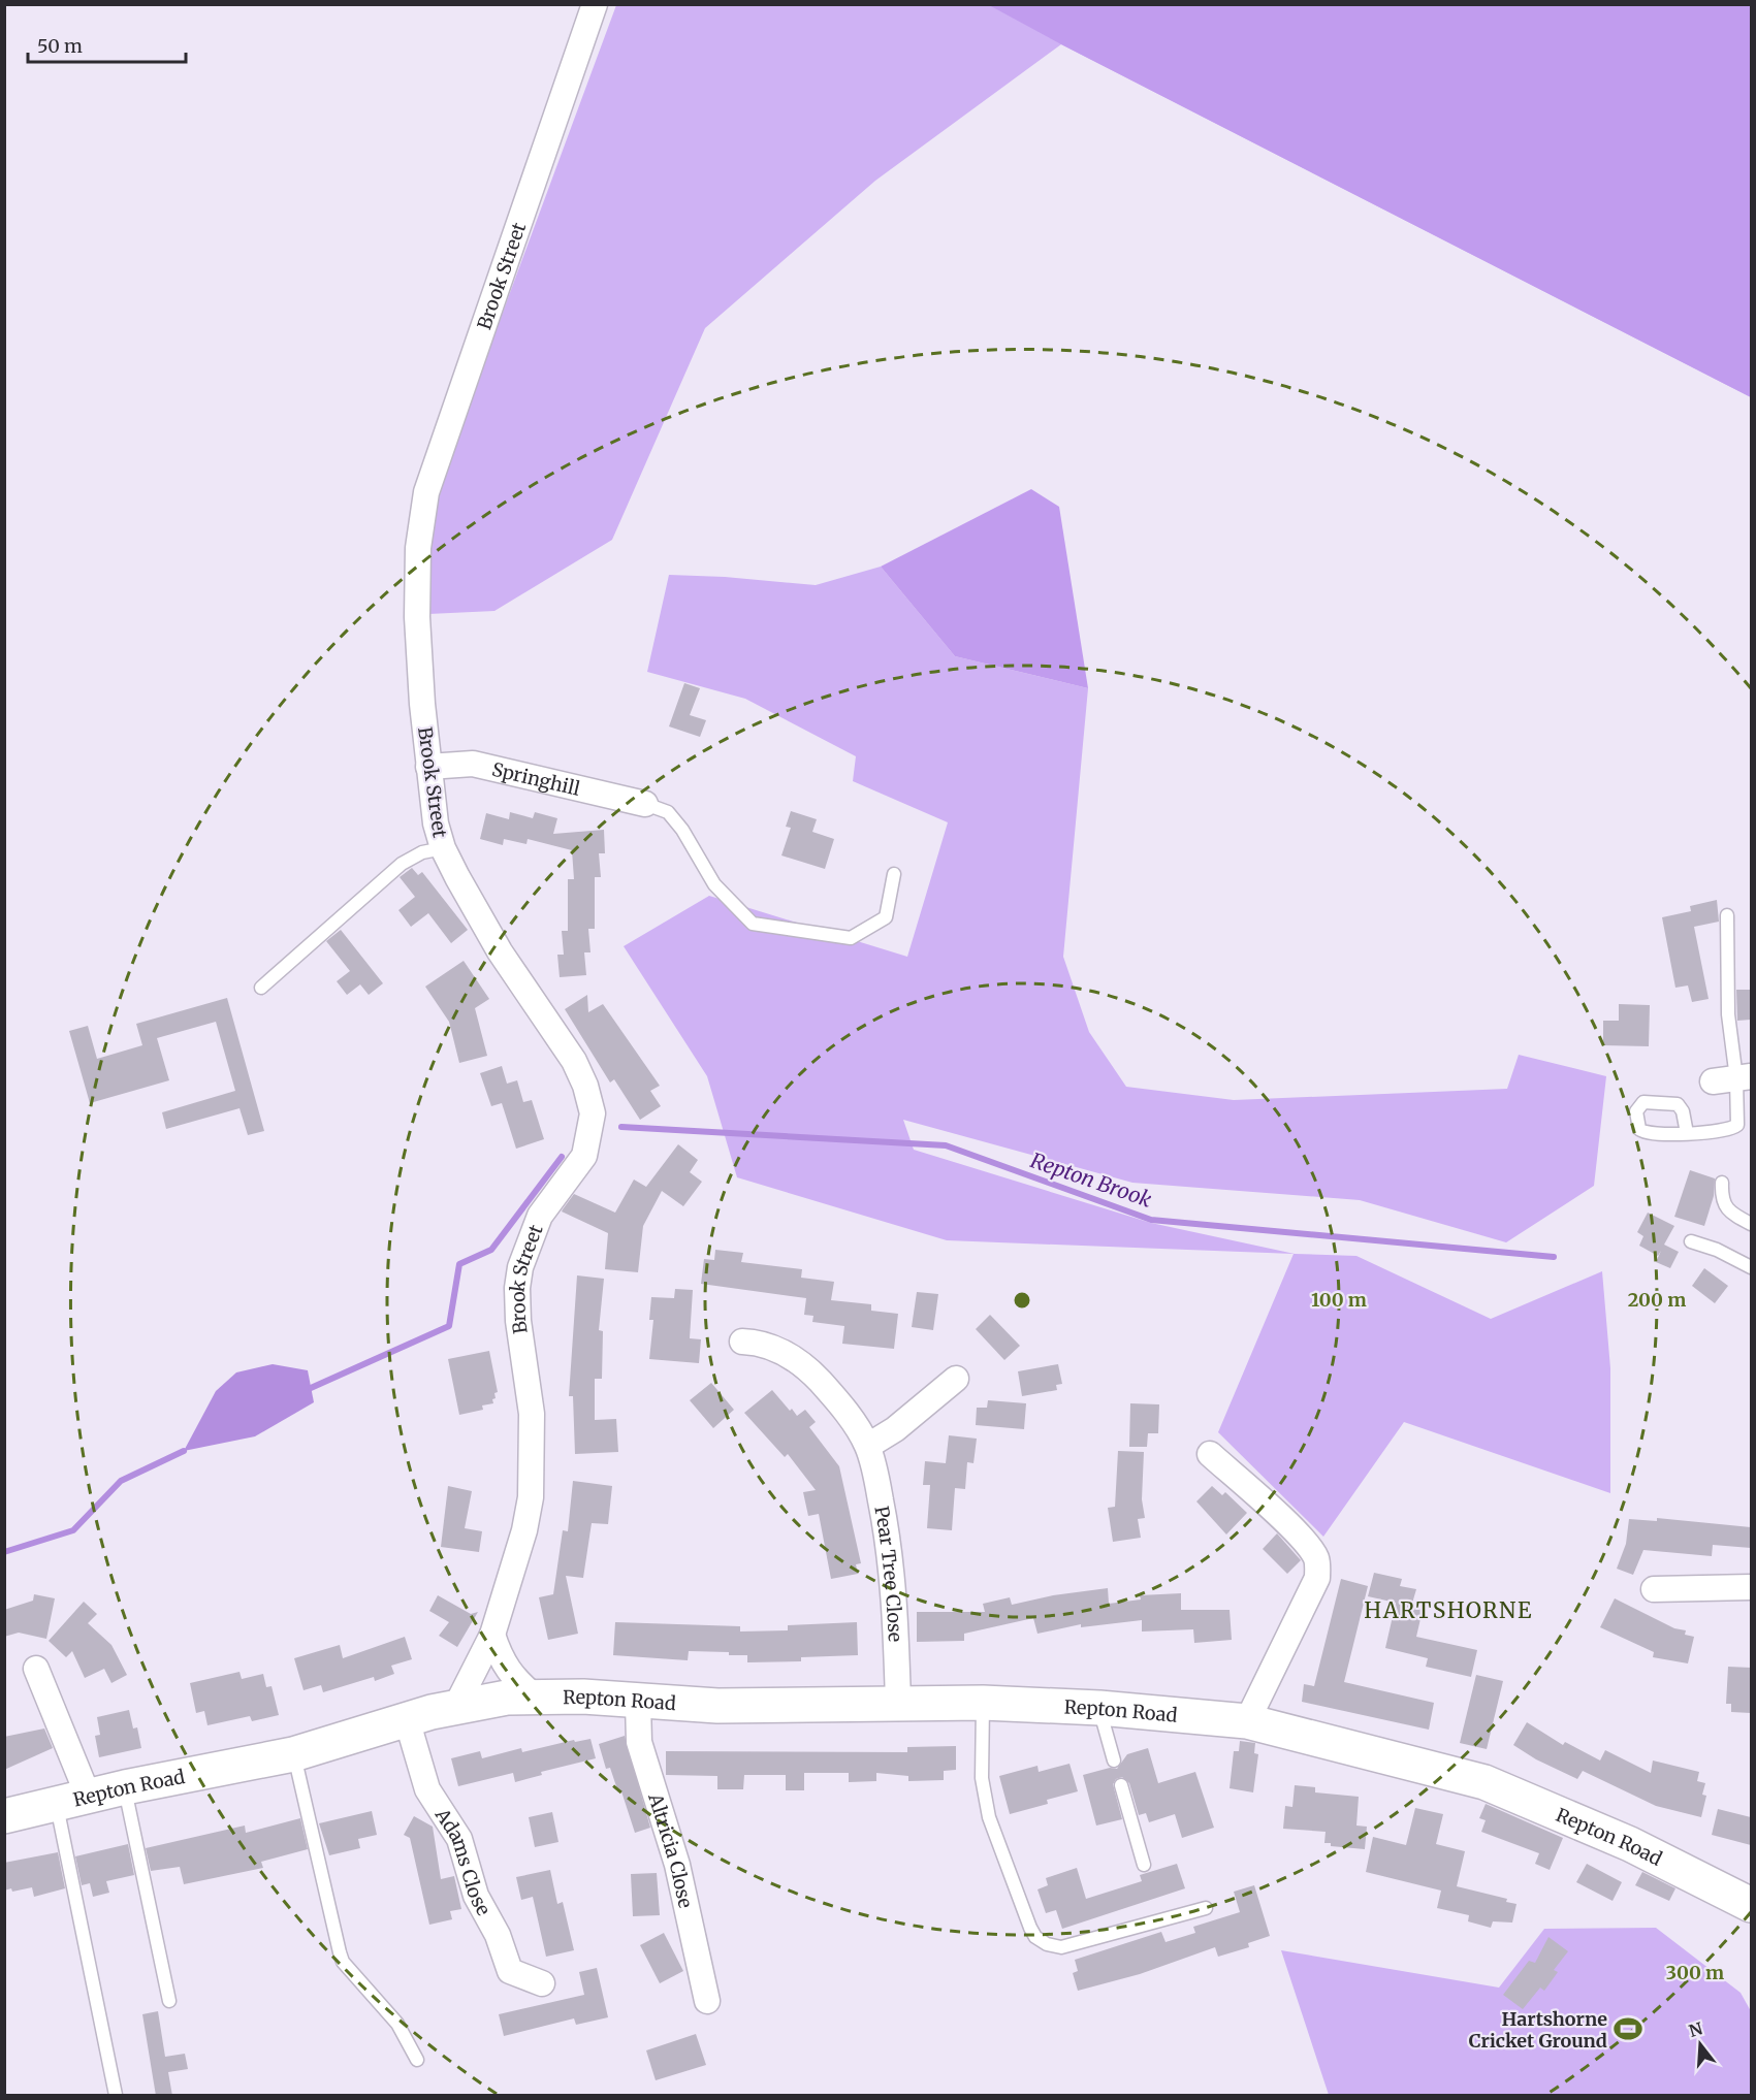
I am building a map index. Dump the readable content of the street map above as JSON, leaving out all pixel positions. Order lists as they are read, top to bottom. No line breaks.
{"streets":{"street":["Brook Street","Springhill","Pear Tree Close","Repton Road","Altricia Close","Adams Close"]},"crossings":[["Brook Street","Springhill"],["Brook Street","Repton Road"],["Pear Tree Close","Repton Road"],["Repton Road","Altricia Close"],["Repton Road","Adams Close"]],"districts":["HARTSHORNE"],"water":["Repton Brook"],"places":{"sports":["Hartshorne Cricket Ground"]},"scale_bar":"50 m","north":"top","rings":["100 m","200 m","300 m"]}
